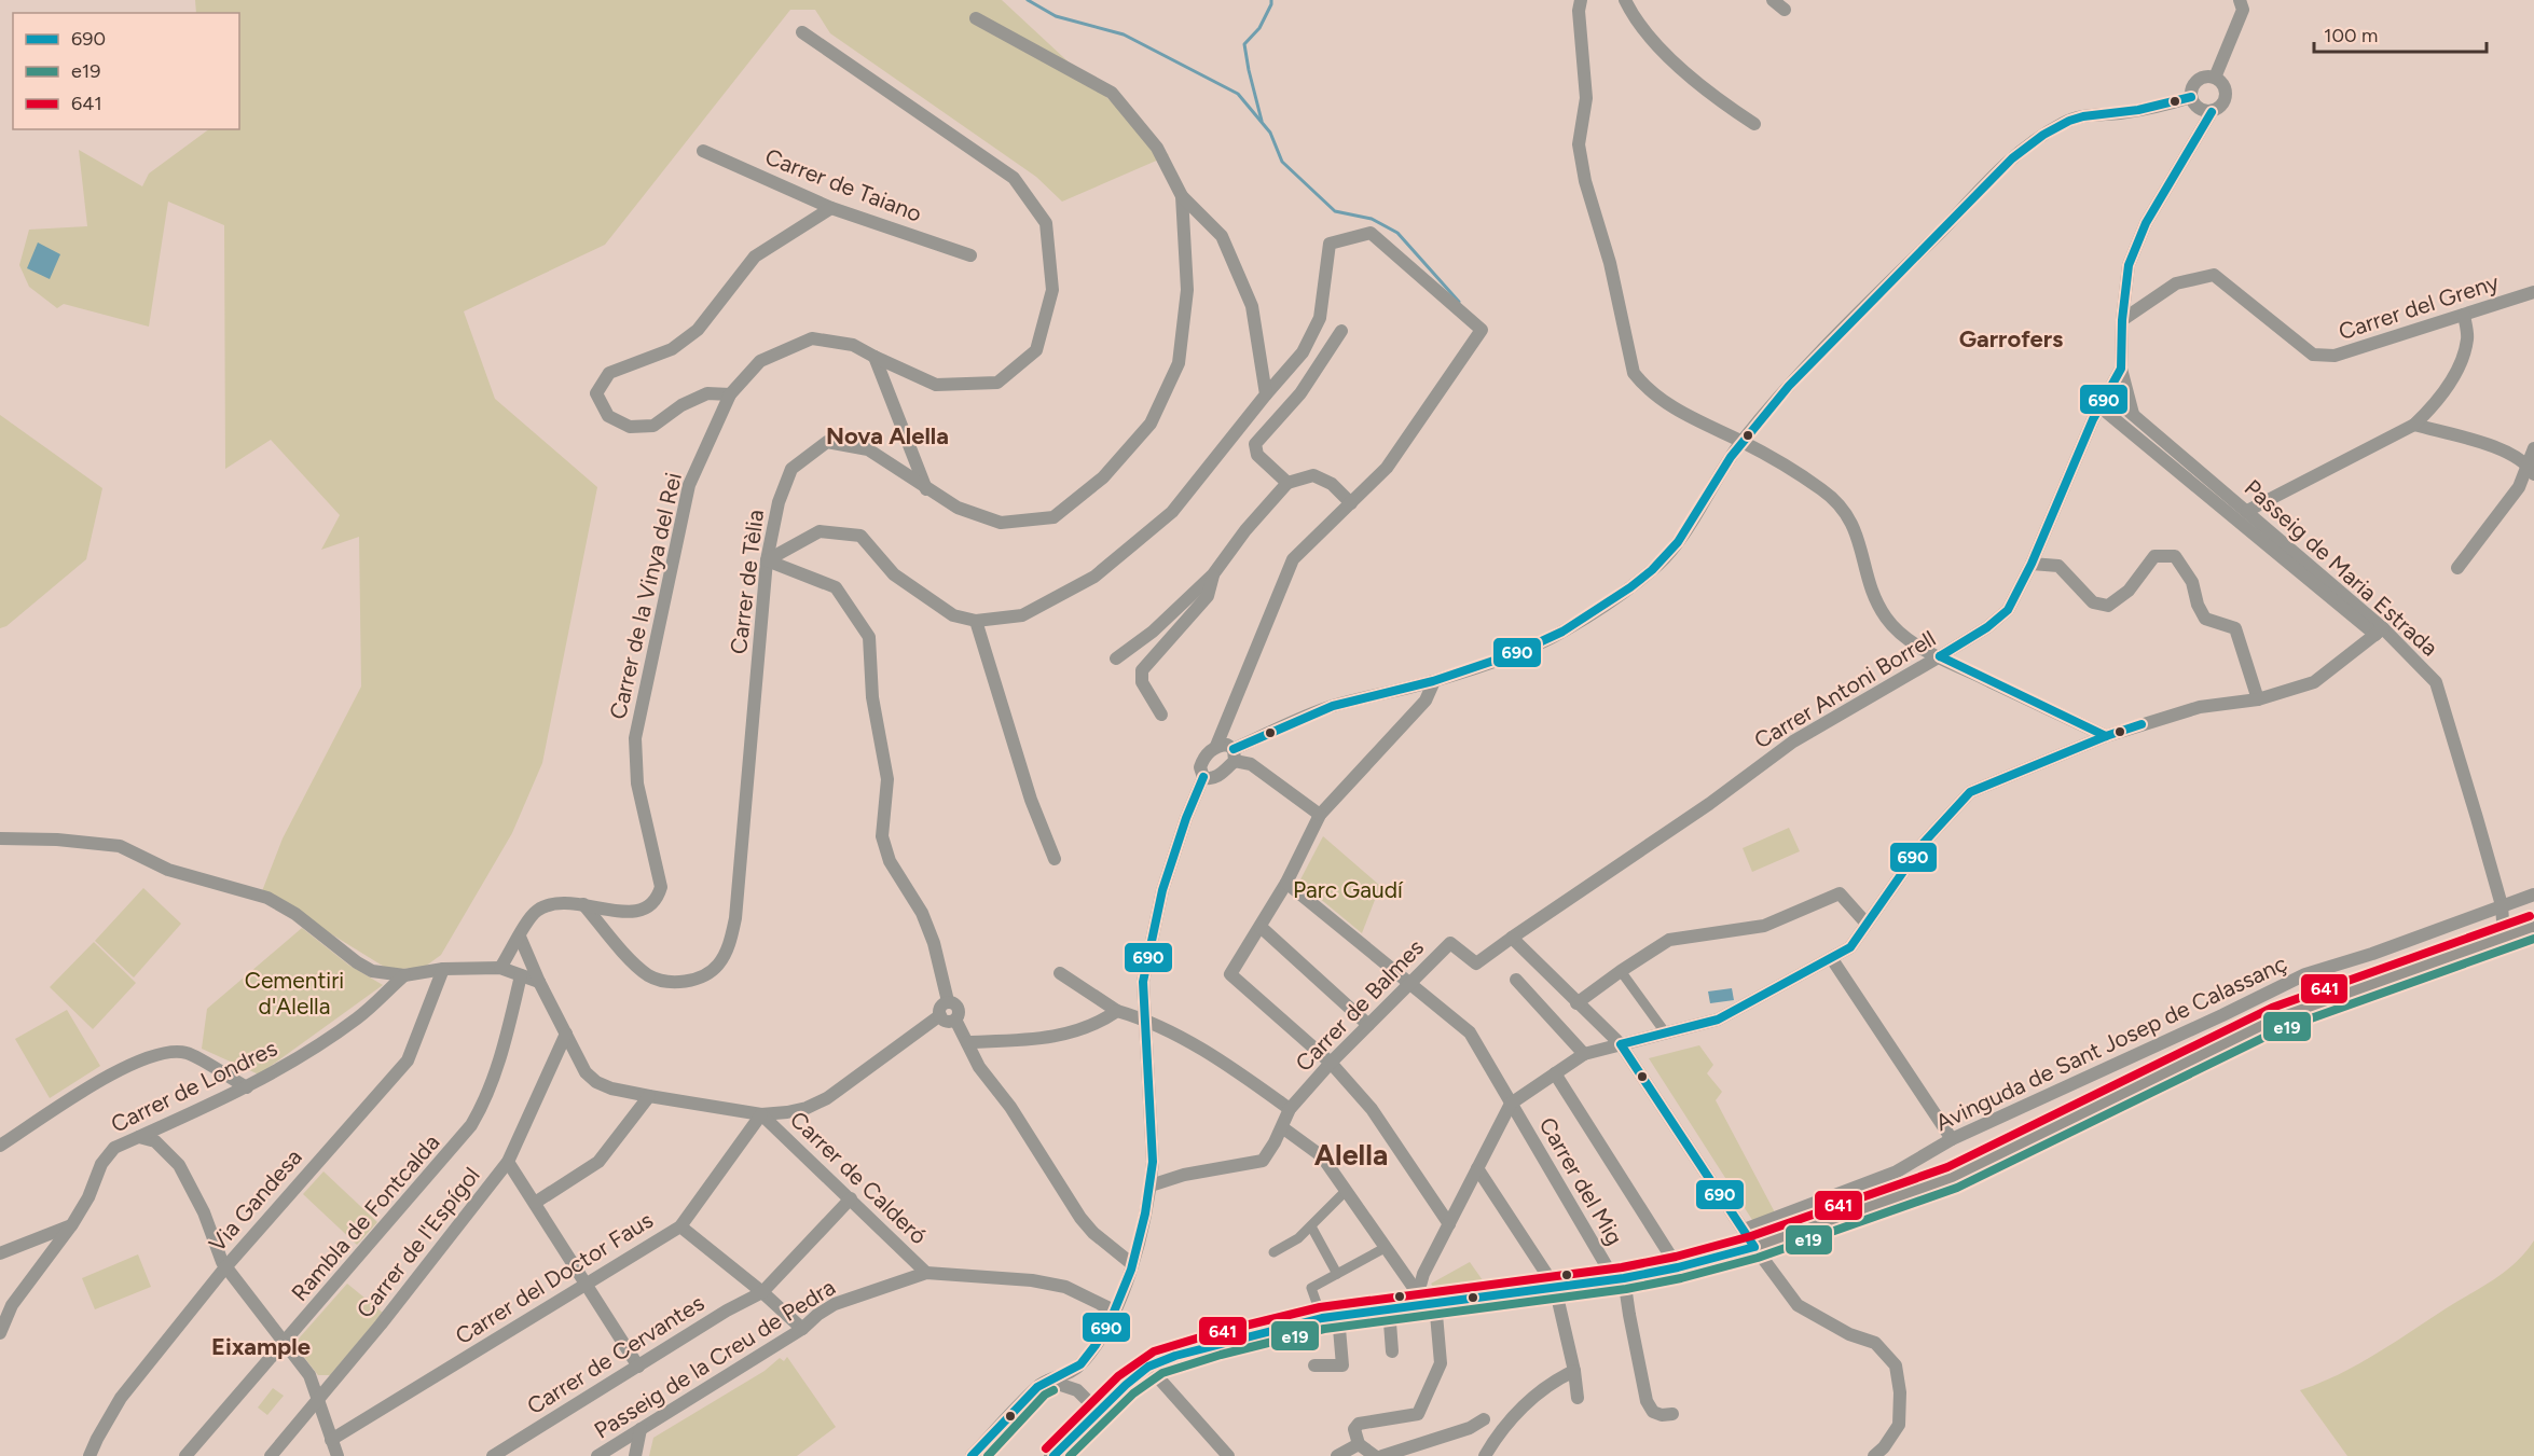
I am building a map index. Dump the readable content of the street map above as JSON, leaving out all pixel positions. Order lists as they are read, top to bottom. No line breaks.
{"streets":{"street":["Carrer de Taiano","Carrer del Greny","Passeig de Maria Estrada","Carrer de Tèlia","Carrer de la Vinya del Rei","Carrer Antoni Borrell","Carrer de Balmes","Avinguda de Sant Josep de Calassanç","Carrer de Londres","Carrer de Calderó","Carrer del Mig","Via Gandesa","Rambla de Fontcalda","Carrer de l'Espígol","Carrer del Doctor Faus","Carrer de Cervantes","Passeig de la Creu de Pedra"]},"crossings":[["Passeig de Maria Estrada","Carrer Antoni Borrell"],["Passeig de Maria Estrada","Avinguda de Sant Josep de Calassanç"],["Carrer de Tèlia","Carrer de la Vinya del Rei"],["Carrer Antoni Borrell","Carrer de Balmes"],["Carrer de Balmes","Carrer del Mig"],["Carrer de Calderó","Carrer del Doctor Faus"],["Carrer de Calderó","Carrer de Cervantes"],["Carrer de Calderó","Passeig de la Creu de Pedra"]],"districts":["Garrofers","Nova Alella","Alella","Eixample"],"parks":["Parc Gaudí","Cementiri d'Alella"],"lines":["transit line 690","transit line 641","transit line e19"],"legend":["690","e19","641"],"scale_bar":"100 m"}
